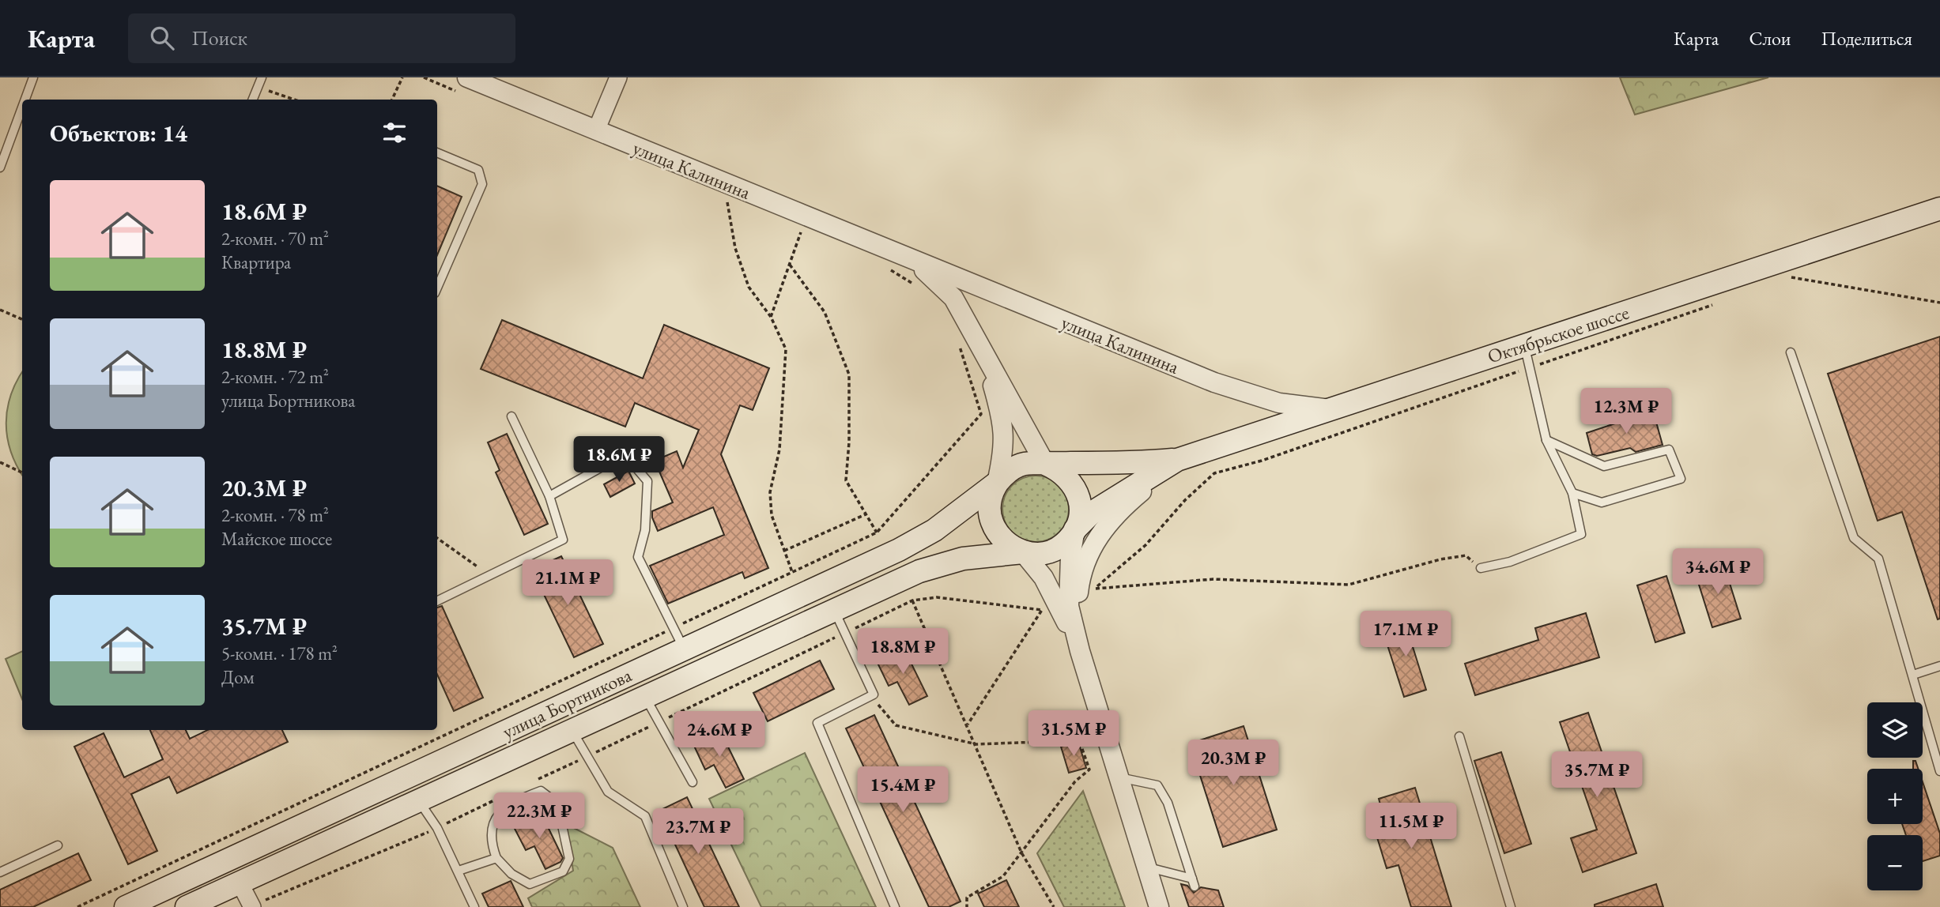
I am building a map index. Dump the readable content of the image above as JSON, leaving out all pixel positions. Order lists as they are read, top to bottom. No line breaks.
{"streets":{"main road":["Октябрьское шоссе","улица Бортникова"],"street":["улица Калинина"]},"crossings":[["улица Калинина","Октябрьское шоссе"],["улица Калинина","улица Бортникова"],["Октябрьское шоссе","улица Бортникова"]],"page":{"header":"Карта","search":"Поиск","nav":["Карта","Слои","Поделиться"],"heading":"Объектов: 14","list":[{"name":"18.6M ₽","note":"2-комн. · 70 m² · Квартира"},{"name":"18.8M ₽","note":"2-комн. · 72 m² · улица Бортникова"},{"name":"20.3M ₽","note":"2-комн. · 78 m² · Майское шоссе"},{"name":"35.7M ₽","note":"5-комн. · 178 m² · Дом"}],"price":["12.3M ₽","18.6M ₽","34.6M ₽","21.1M ₽","17.1M ₽","18.8M ₽","31.5M ₽","24.6M ₽","20.3M ₽","35.7M ₽","15.4M ₽","22.3M ₽","11.5M ₽","23.7M ₽"],"map_buttons":["+","−"]}}
